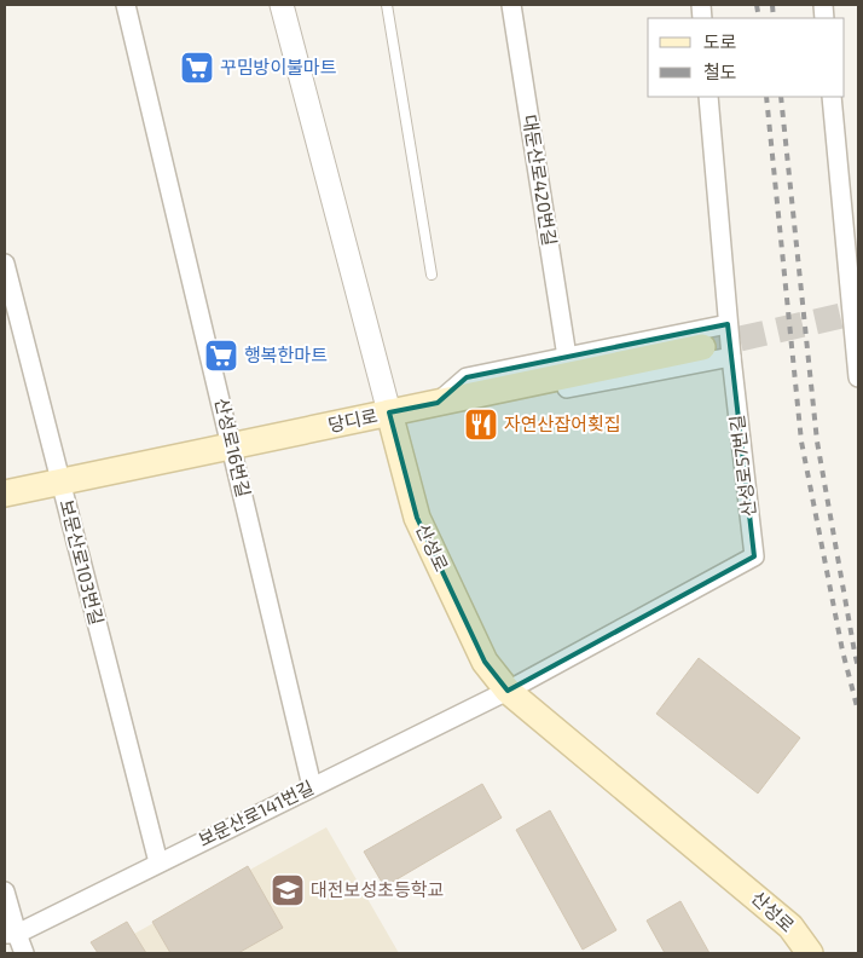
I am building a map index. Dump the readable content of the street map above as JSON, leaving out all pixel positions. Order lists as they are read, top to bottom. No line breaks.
{"streets":{"main road":["당디로","산성로"],"street":["대둔산로420번길","산성로16번길","산성로57번길","보문산로103번길","보문산로141번길"]},"crossings":[["당디로","산성로16번길"],["당디로","산성로"],["당디로","보문산로103번길"],["산성로16번길","보문산로141번길"],["산성로57번길","산성로"],["산성로57번길","보문산로141번길"],["산성로","보문산로141번길"],["보문산로103번길","보문산로141번길"]],"places":{"supermarket":["꾸밈방이불마트","행복한마트"],"restaurant":["자연산잡어횟집"],"school or university":["대전보성초등학교"]},"legend":["도로","철도"]}
